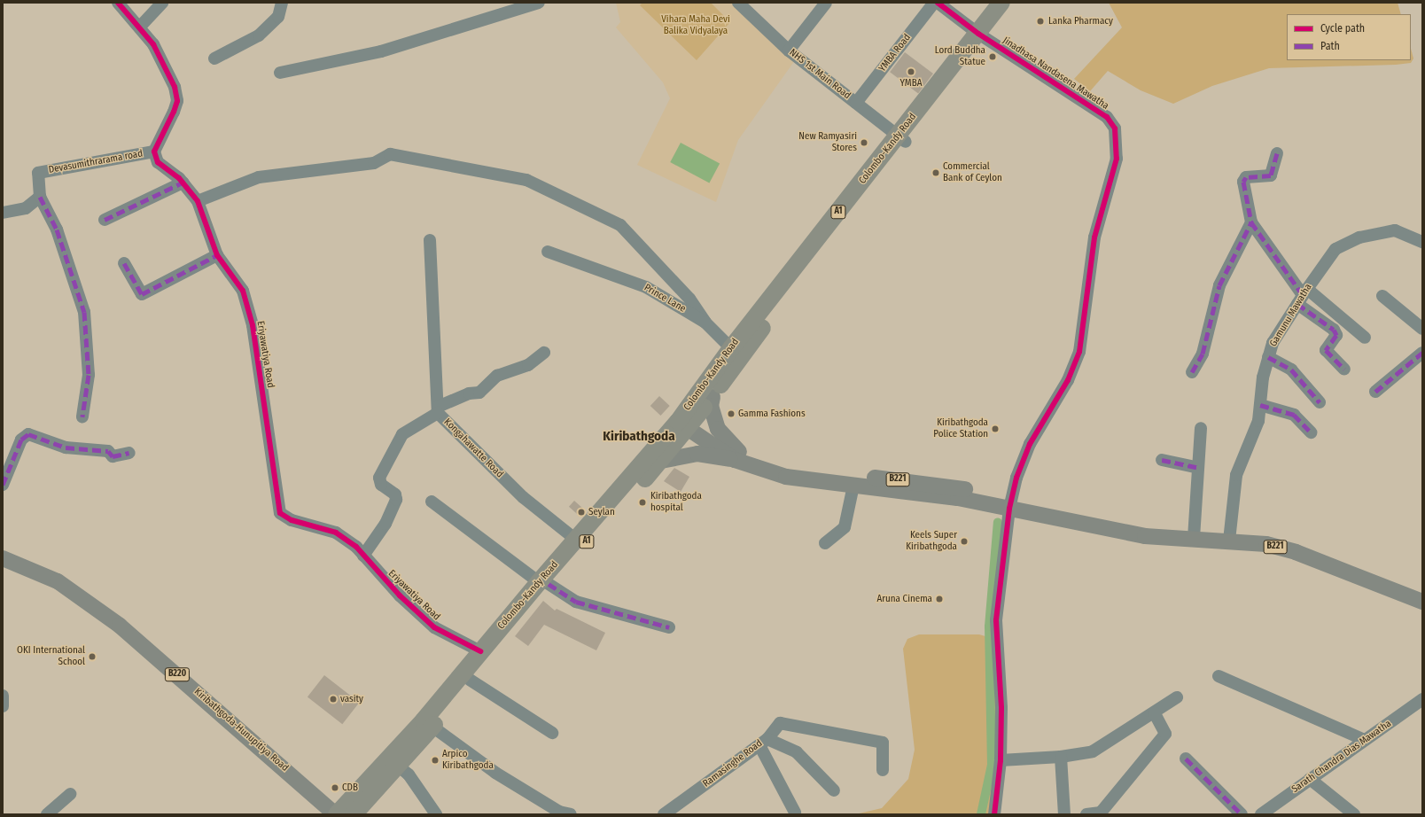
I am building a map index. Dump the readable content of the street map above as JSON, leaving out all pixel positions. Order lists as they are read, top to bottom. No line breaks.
{"streets":{"highway":["Colombo-Kandy Road","A1"],"main road":["B221","B220","Kiribathgoda-Hunupitiya Road"],"street":["YMBA Road","Jinadhasa Nandasena Mawatha","NHS 1st Main Road","Devasumithrarama road","Prince Lane","Gamunu Mawatha","Eriyawatiya Road","Kongahawatte Road","Sarath Chandra Dias Mawatha","Ramasinghe Road"]},"crossings":[["YMBA Road","NHS 1st Main Road"],["Jinadhasa Nandasena Mawatha","Colombo-Kandy Road"],["Jinadhasa Nandasena Mawatha","B221"],["NHS 1st Main Road","Colombo-Kandy Road"],["Colombo-Kandy Road","Prince Lane"],["Colombo-Kandy Road","Eriyawatiya Road"],["Colombo-Kandy Road","Kongahawatte Road"],["Colombo-Kandy Road","B221"],["Colombo-Kandy Road","Kiribathgoda-Hunupitiya Road"],["Devasumithrarama road","Eriyawatiya Road"],["Gamunu Mawatha","B221"]],"districts":["Kiribathgoda"],"parks":["Vihara Maha Devi Balika Vidyalaya"],"places":["Lanka Pharmacy","Lord Buddha Statue","YMBA","New Ramyasiri Stores","Commercial Bank of Ceylon","Gamma Fashions","Kiribathgoda Police Station","Kiribathgoda hospital","Seylan","Keels Super Kiribathgoda","Aruna Cinema","OKI International School","vasity","Arpico Kiribathgoda","CDB"],"legend":["Cycle path","Path"]}
